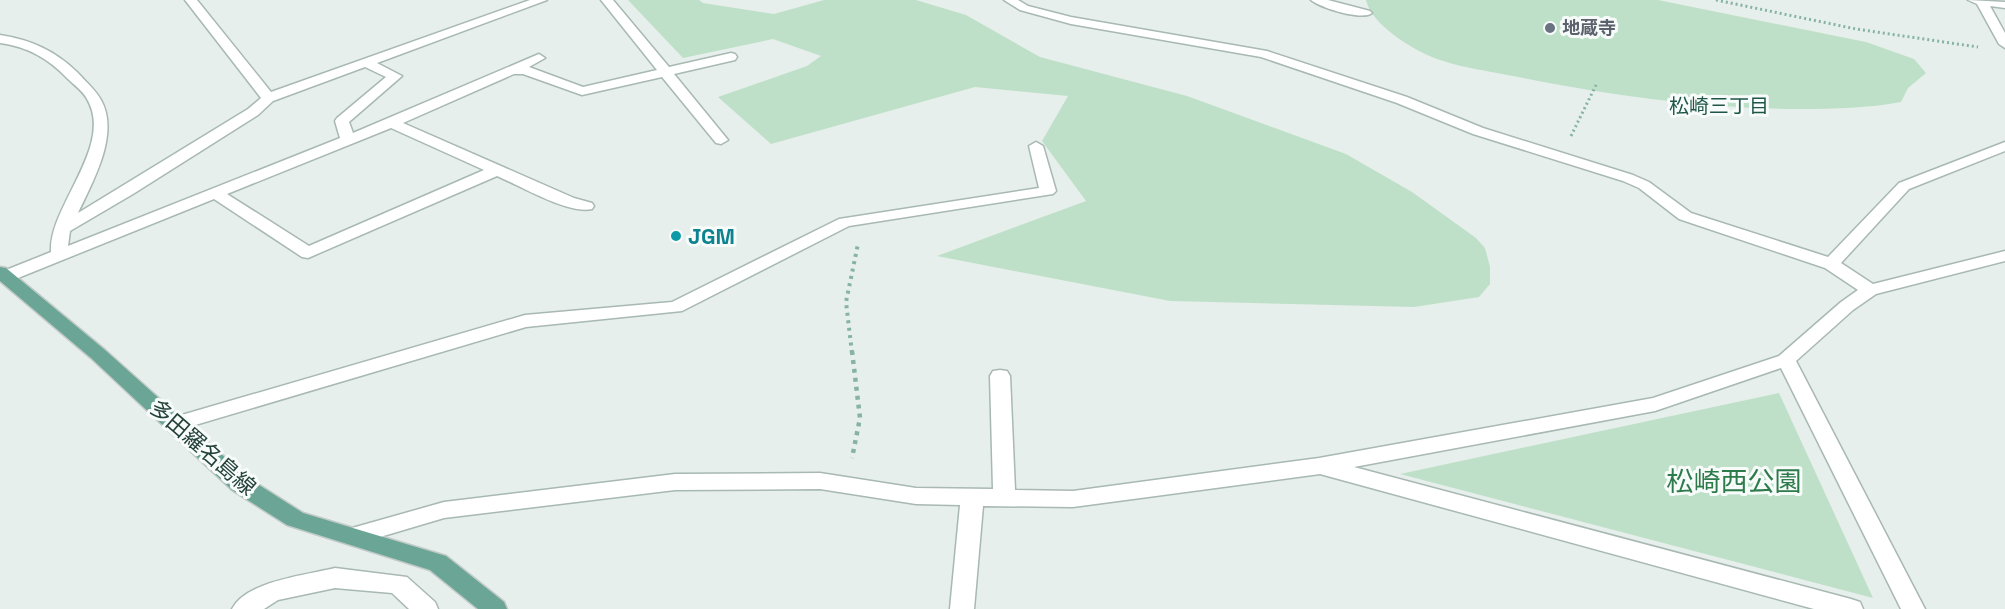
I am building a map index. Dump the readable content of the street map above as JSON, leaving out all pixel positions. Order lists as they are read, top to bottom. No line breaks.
{"streets":{"main road":["多田羅名島線"]},"districts":["松崎三丁目"],"parks":["松崎西公園"],"places":["地蔵寺","JGM"]}
